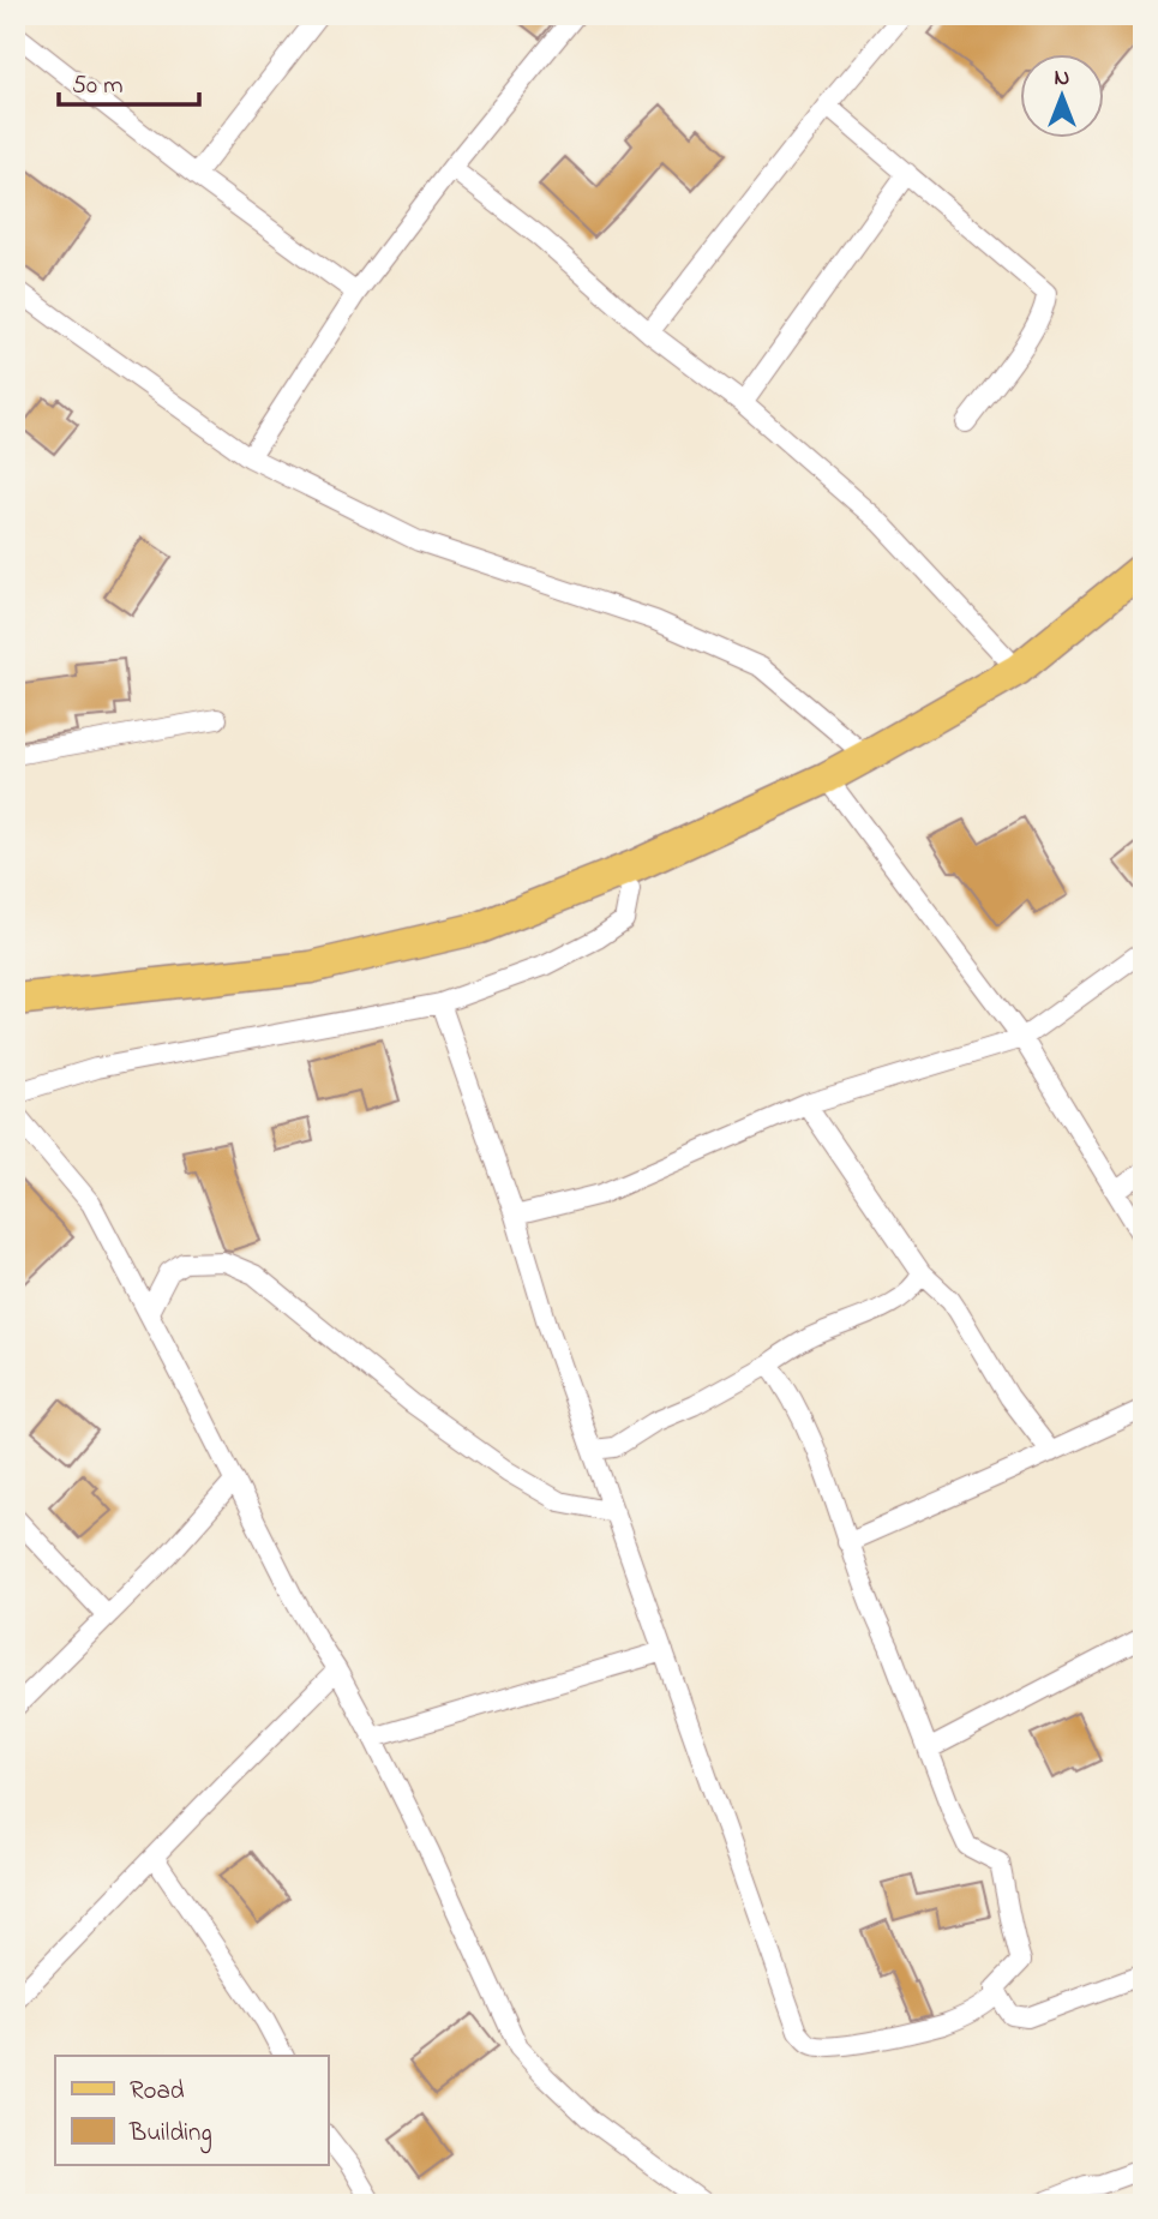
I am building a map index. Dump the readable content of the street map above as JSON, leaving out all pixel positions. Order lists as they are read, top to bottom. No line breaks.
{"legend":["Road","Building"],"scale_bar":"50 m","north":"top"}
